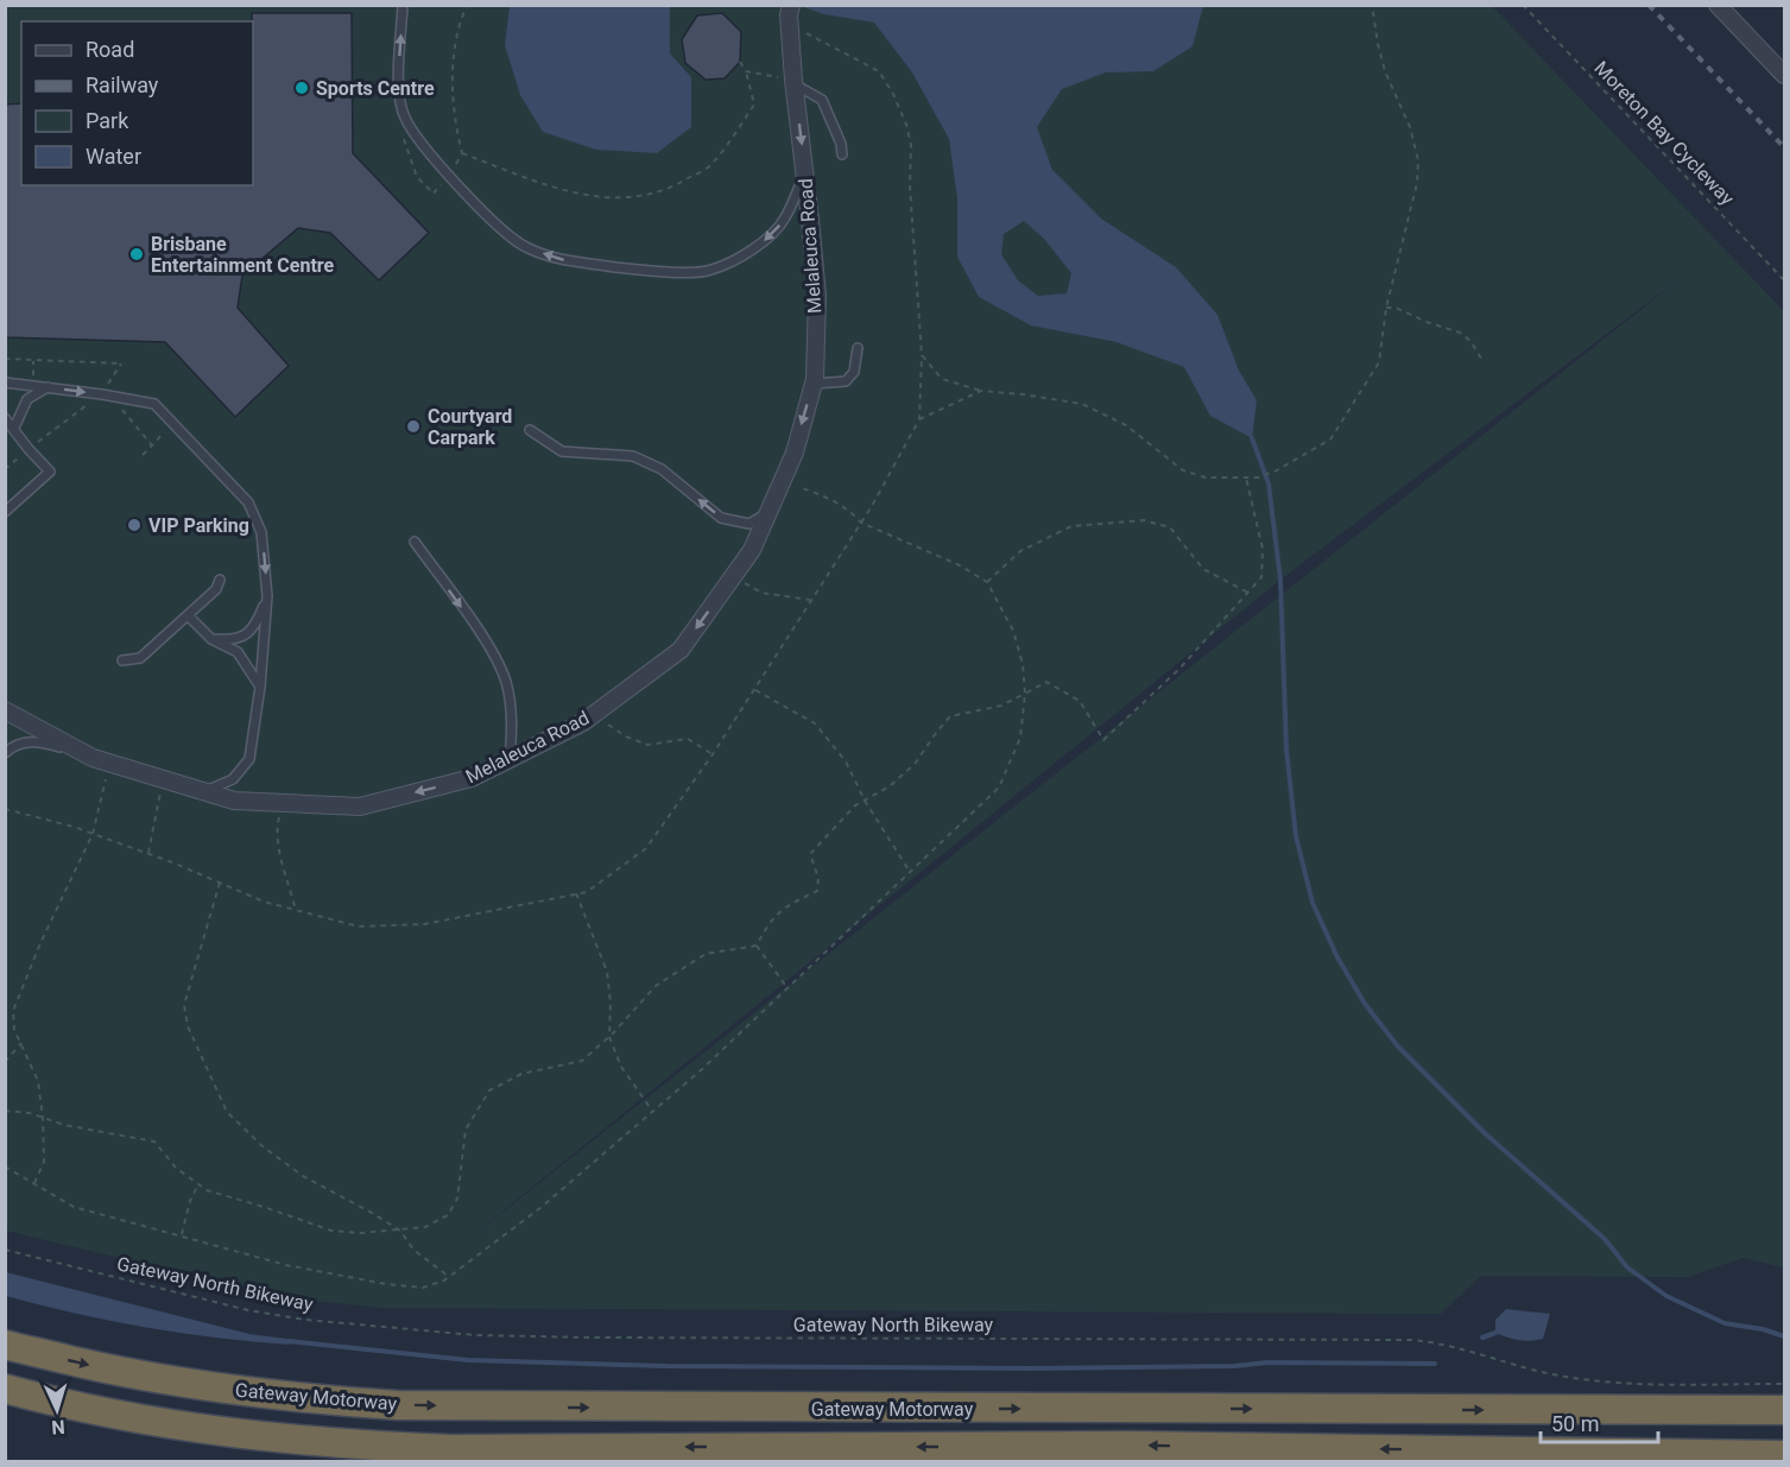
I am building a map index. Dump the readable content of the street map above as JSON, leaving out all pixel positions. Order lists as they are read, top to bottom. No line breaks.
{"streets":{"highway":["Gateway Motorway"],"street":["Melaleuca Road"],"path":["Moreton Bay Cycleway","Gateway North Bikeway"]},"one_way":["Melaleuca Road"],"places":["Sports Centre","Brisbane Entertainment Centre","Courtyard Carpark","VIP Parking"],"legend":["Road","Railway","Park","Water"],"scale_bar":"50 m","north":"bottom"}
